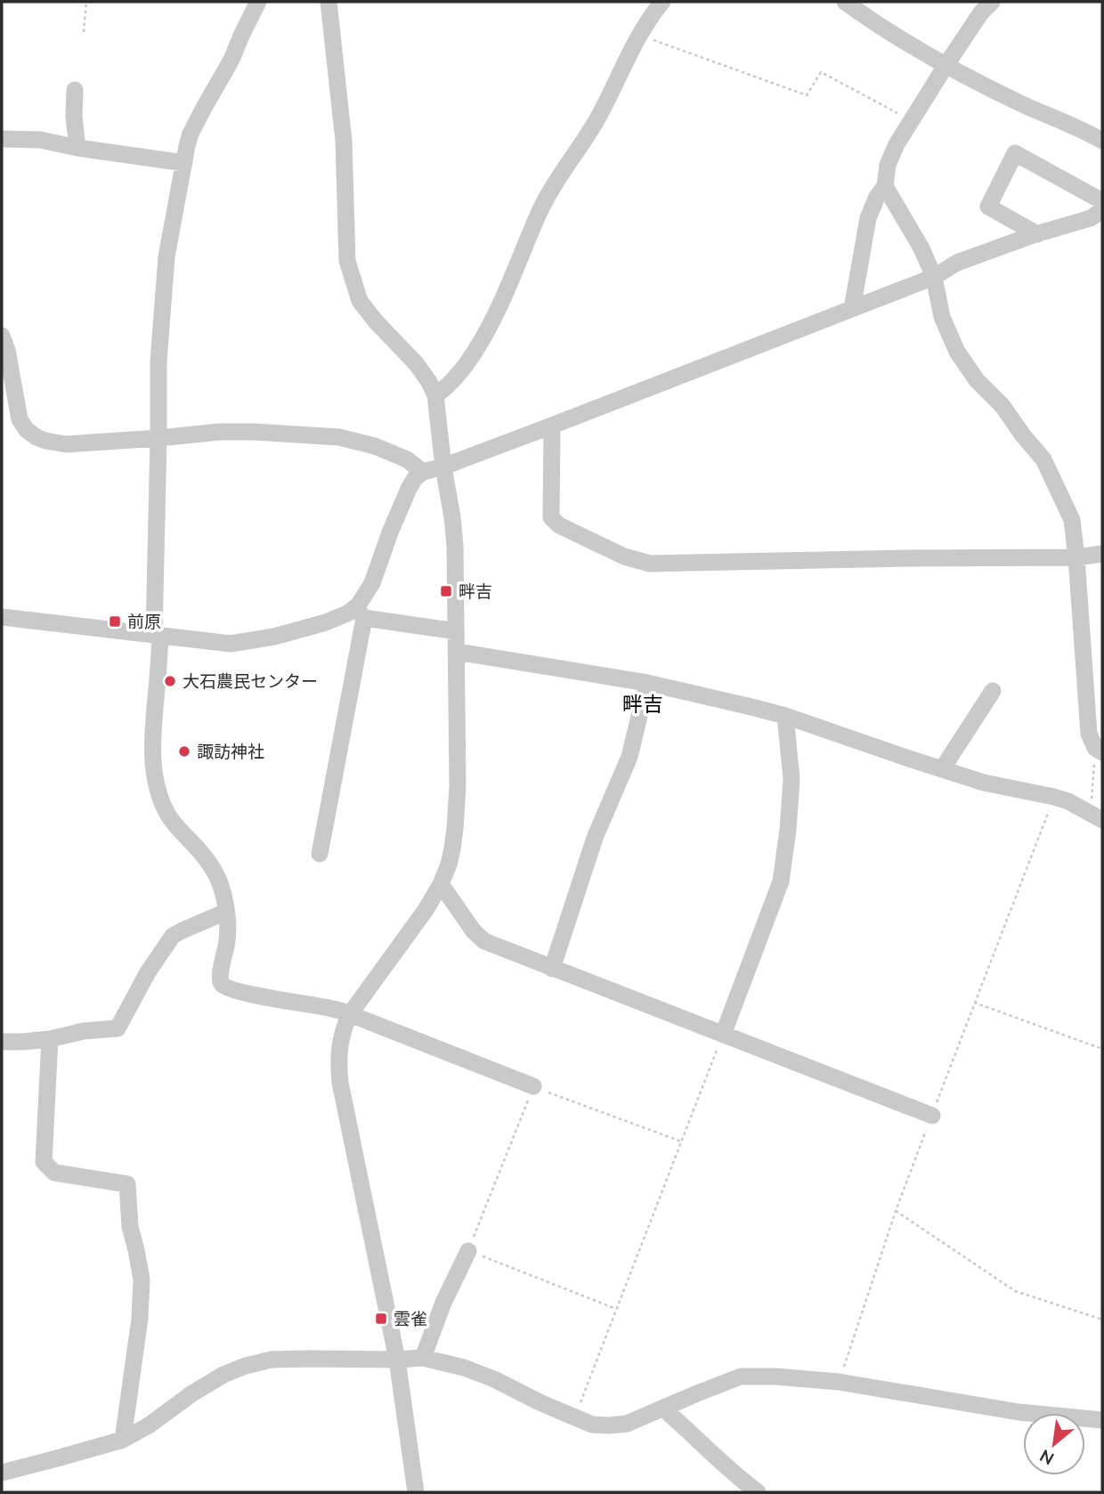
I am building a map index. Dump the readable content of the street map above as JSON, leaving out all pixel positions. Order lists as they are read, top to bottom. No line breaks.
{"districts":["畔吉"],"places":{"transit":["畔吉","前原","雲雀"],"other":["大石農民センター","諏訪神社"]},"north":"bottom left"}
